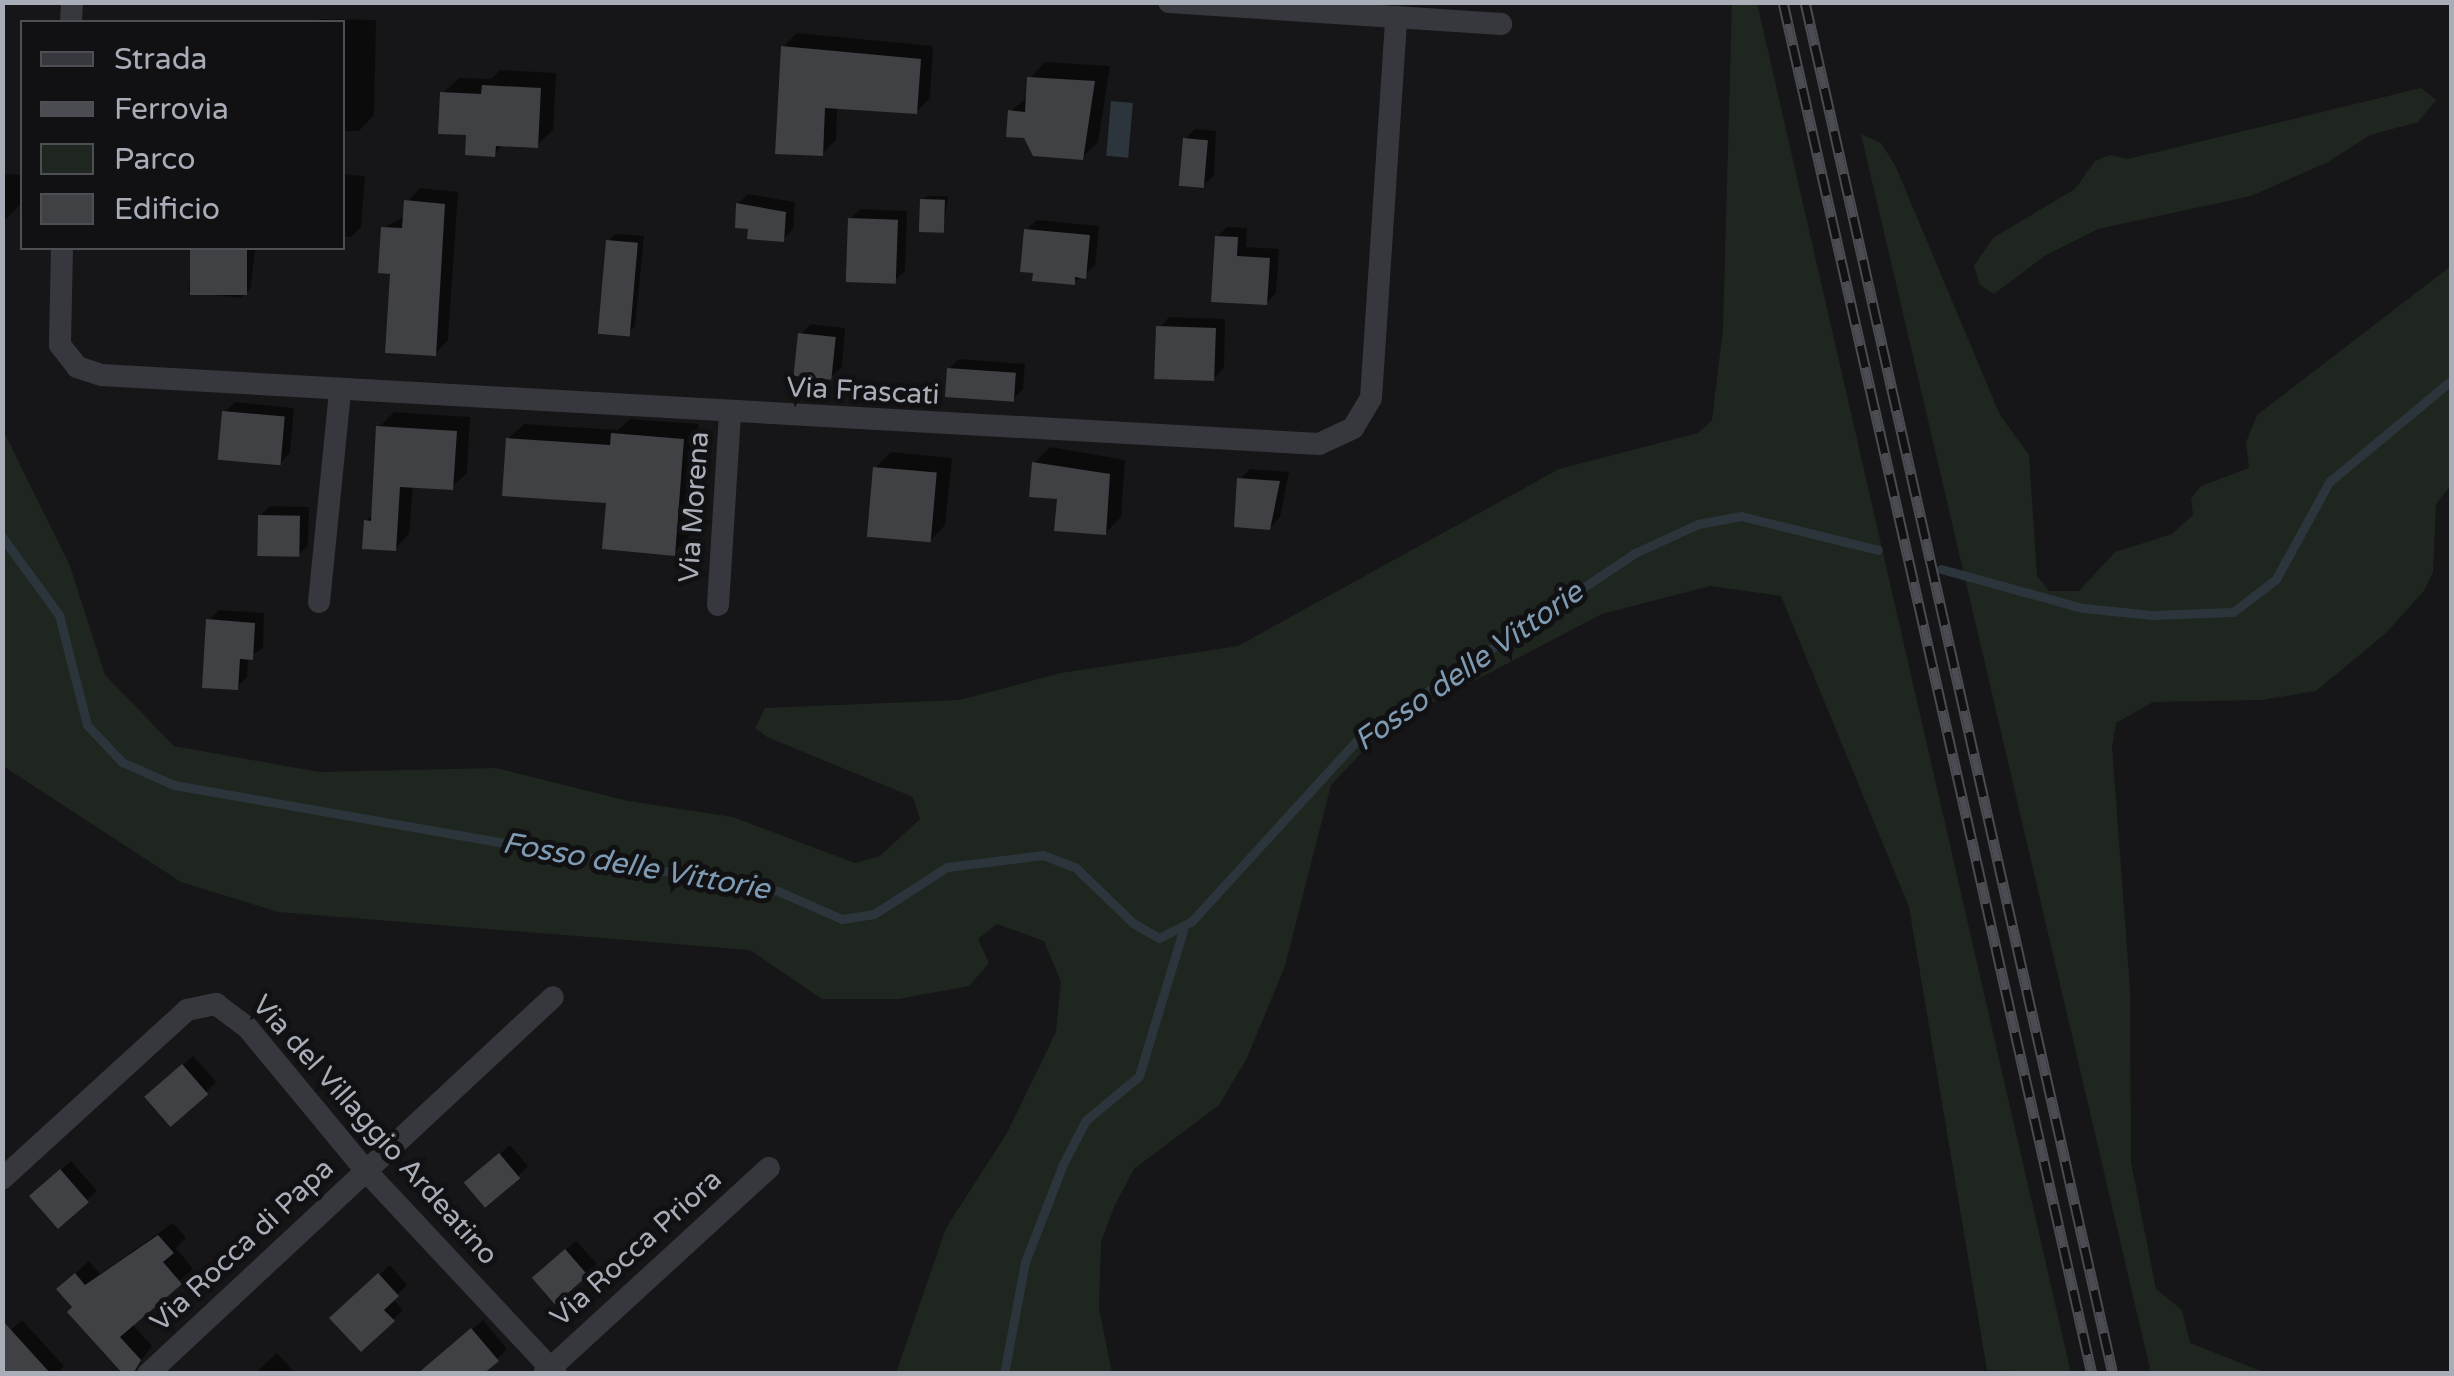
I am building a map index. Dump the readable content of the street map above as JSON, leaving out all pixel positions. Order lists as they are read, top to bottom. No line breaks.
{"streets":{"street":["Via Frascati","Via Morena","Via del Villaggio Ardeatino","Via Rocca di Papa","Via Rocca Priora"]},"crossings":[["Via Frascati","Via Morena"],["Via del Villaggio Ardeatino","Via Rocca di Papa"],["Via del Villaggio Ardeatino","Via Rocca Priora"]],"water":["Fosso delle Vittorie"],"legend":["Strada","Ferrovia","Parco","Edificio"]}
